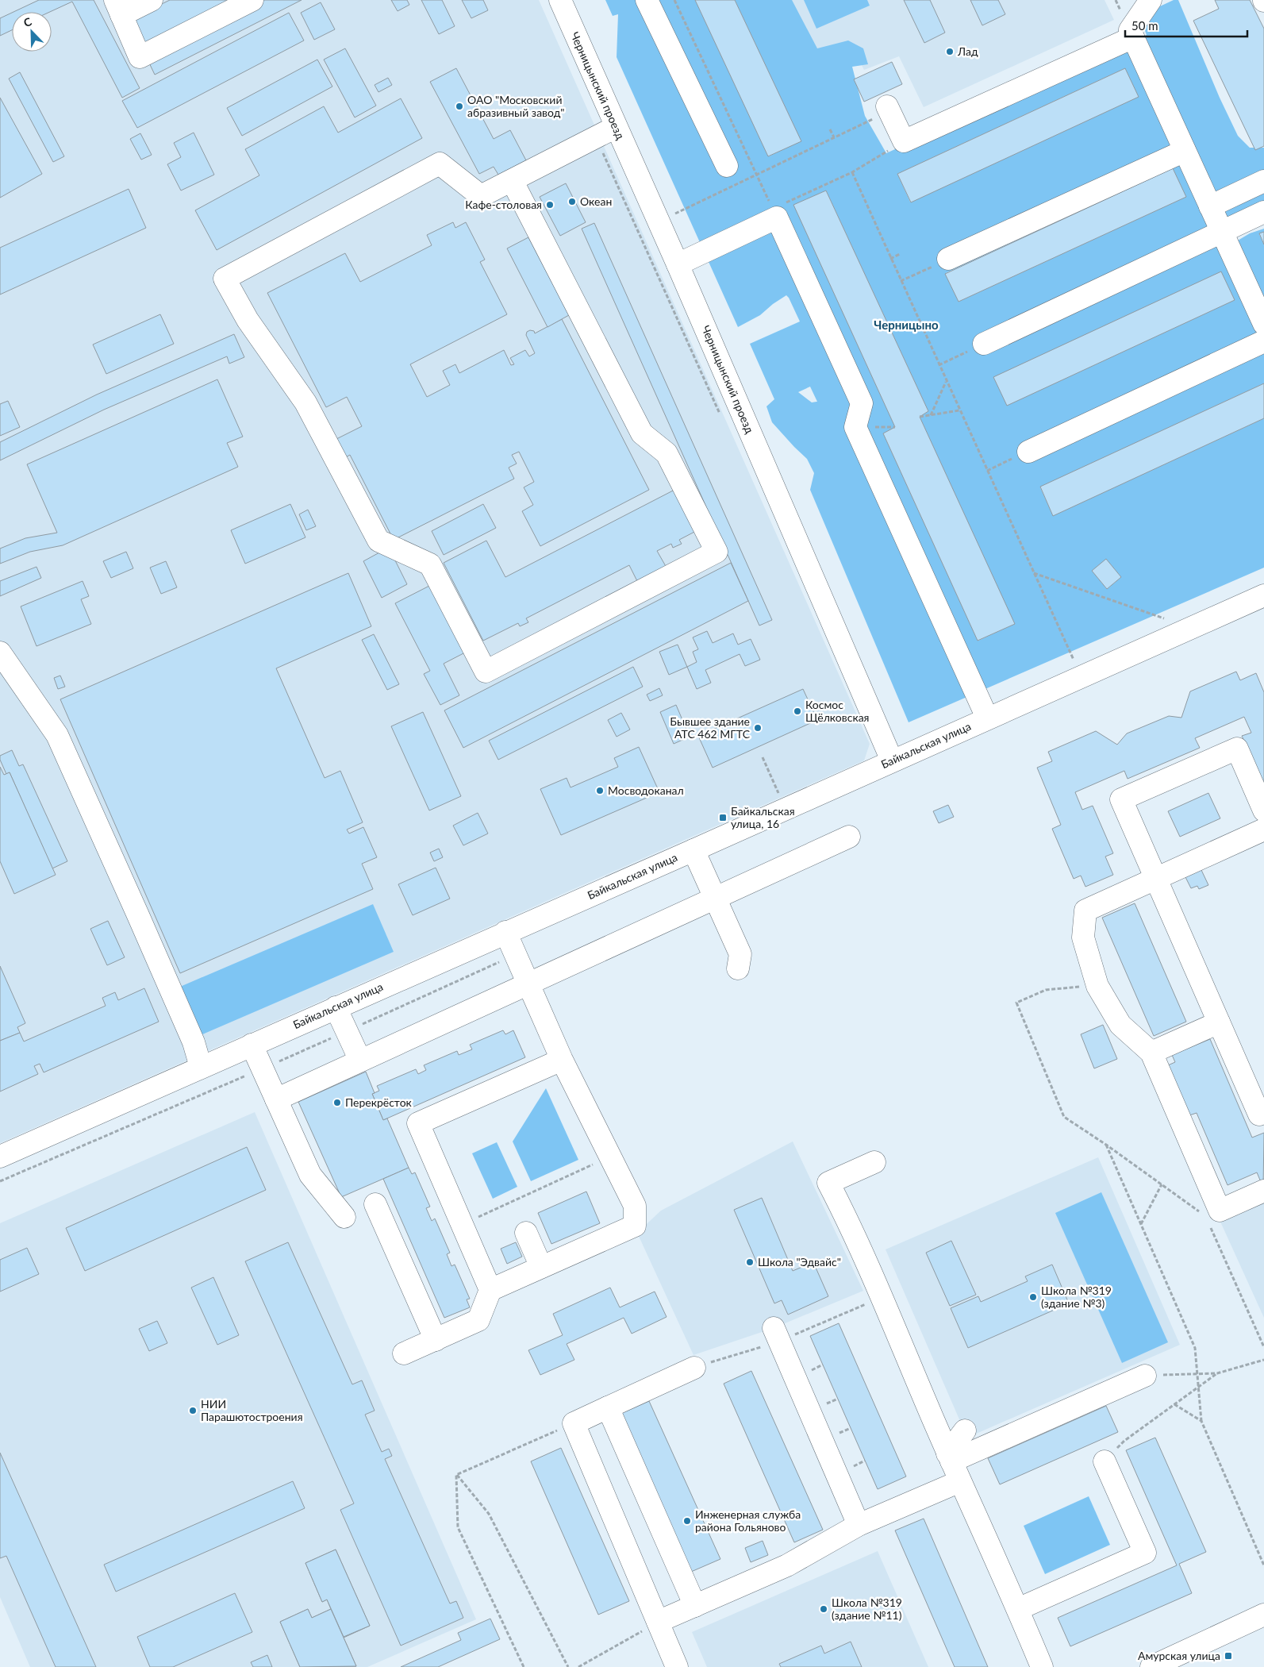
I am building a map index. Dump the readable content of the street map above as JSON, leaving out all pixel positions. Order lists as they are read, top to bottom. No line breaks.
{"streets":{"street":["Черницынский проезд","Байкальская улица"]},"crossings":[["Черницынский проезд","Байкальская улица"]],"districts":["Черницыно"],"places":{"other":["Лад","ОАО \"Московский абразивный завод\"","Океан","Кафе-столовая","Космос Щёлковская","Бывшее здание АТС 462 МГТС","Мосводоканал","Перекрёсток","Школа \"Эдвайс\"","Школа №319 (здание №3)","НИИ Парашютостроения","Инженерная служба района Гольяново","Школа №319 (здание №11)"],"transit":["Байкальская улица, 16","Амурская улица"]},"scale_bar":"50 m","north":"top left"}
